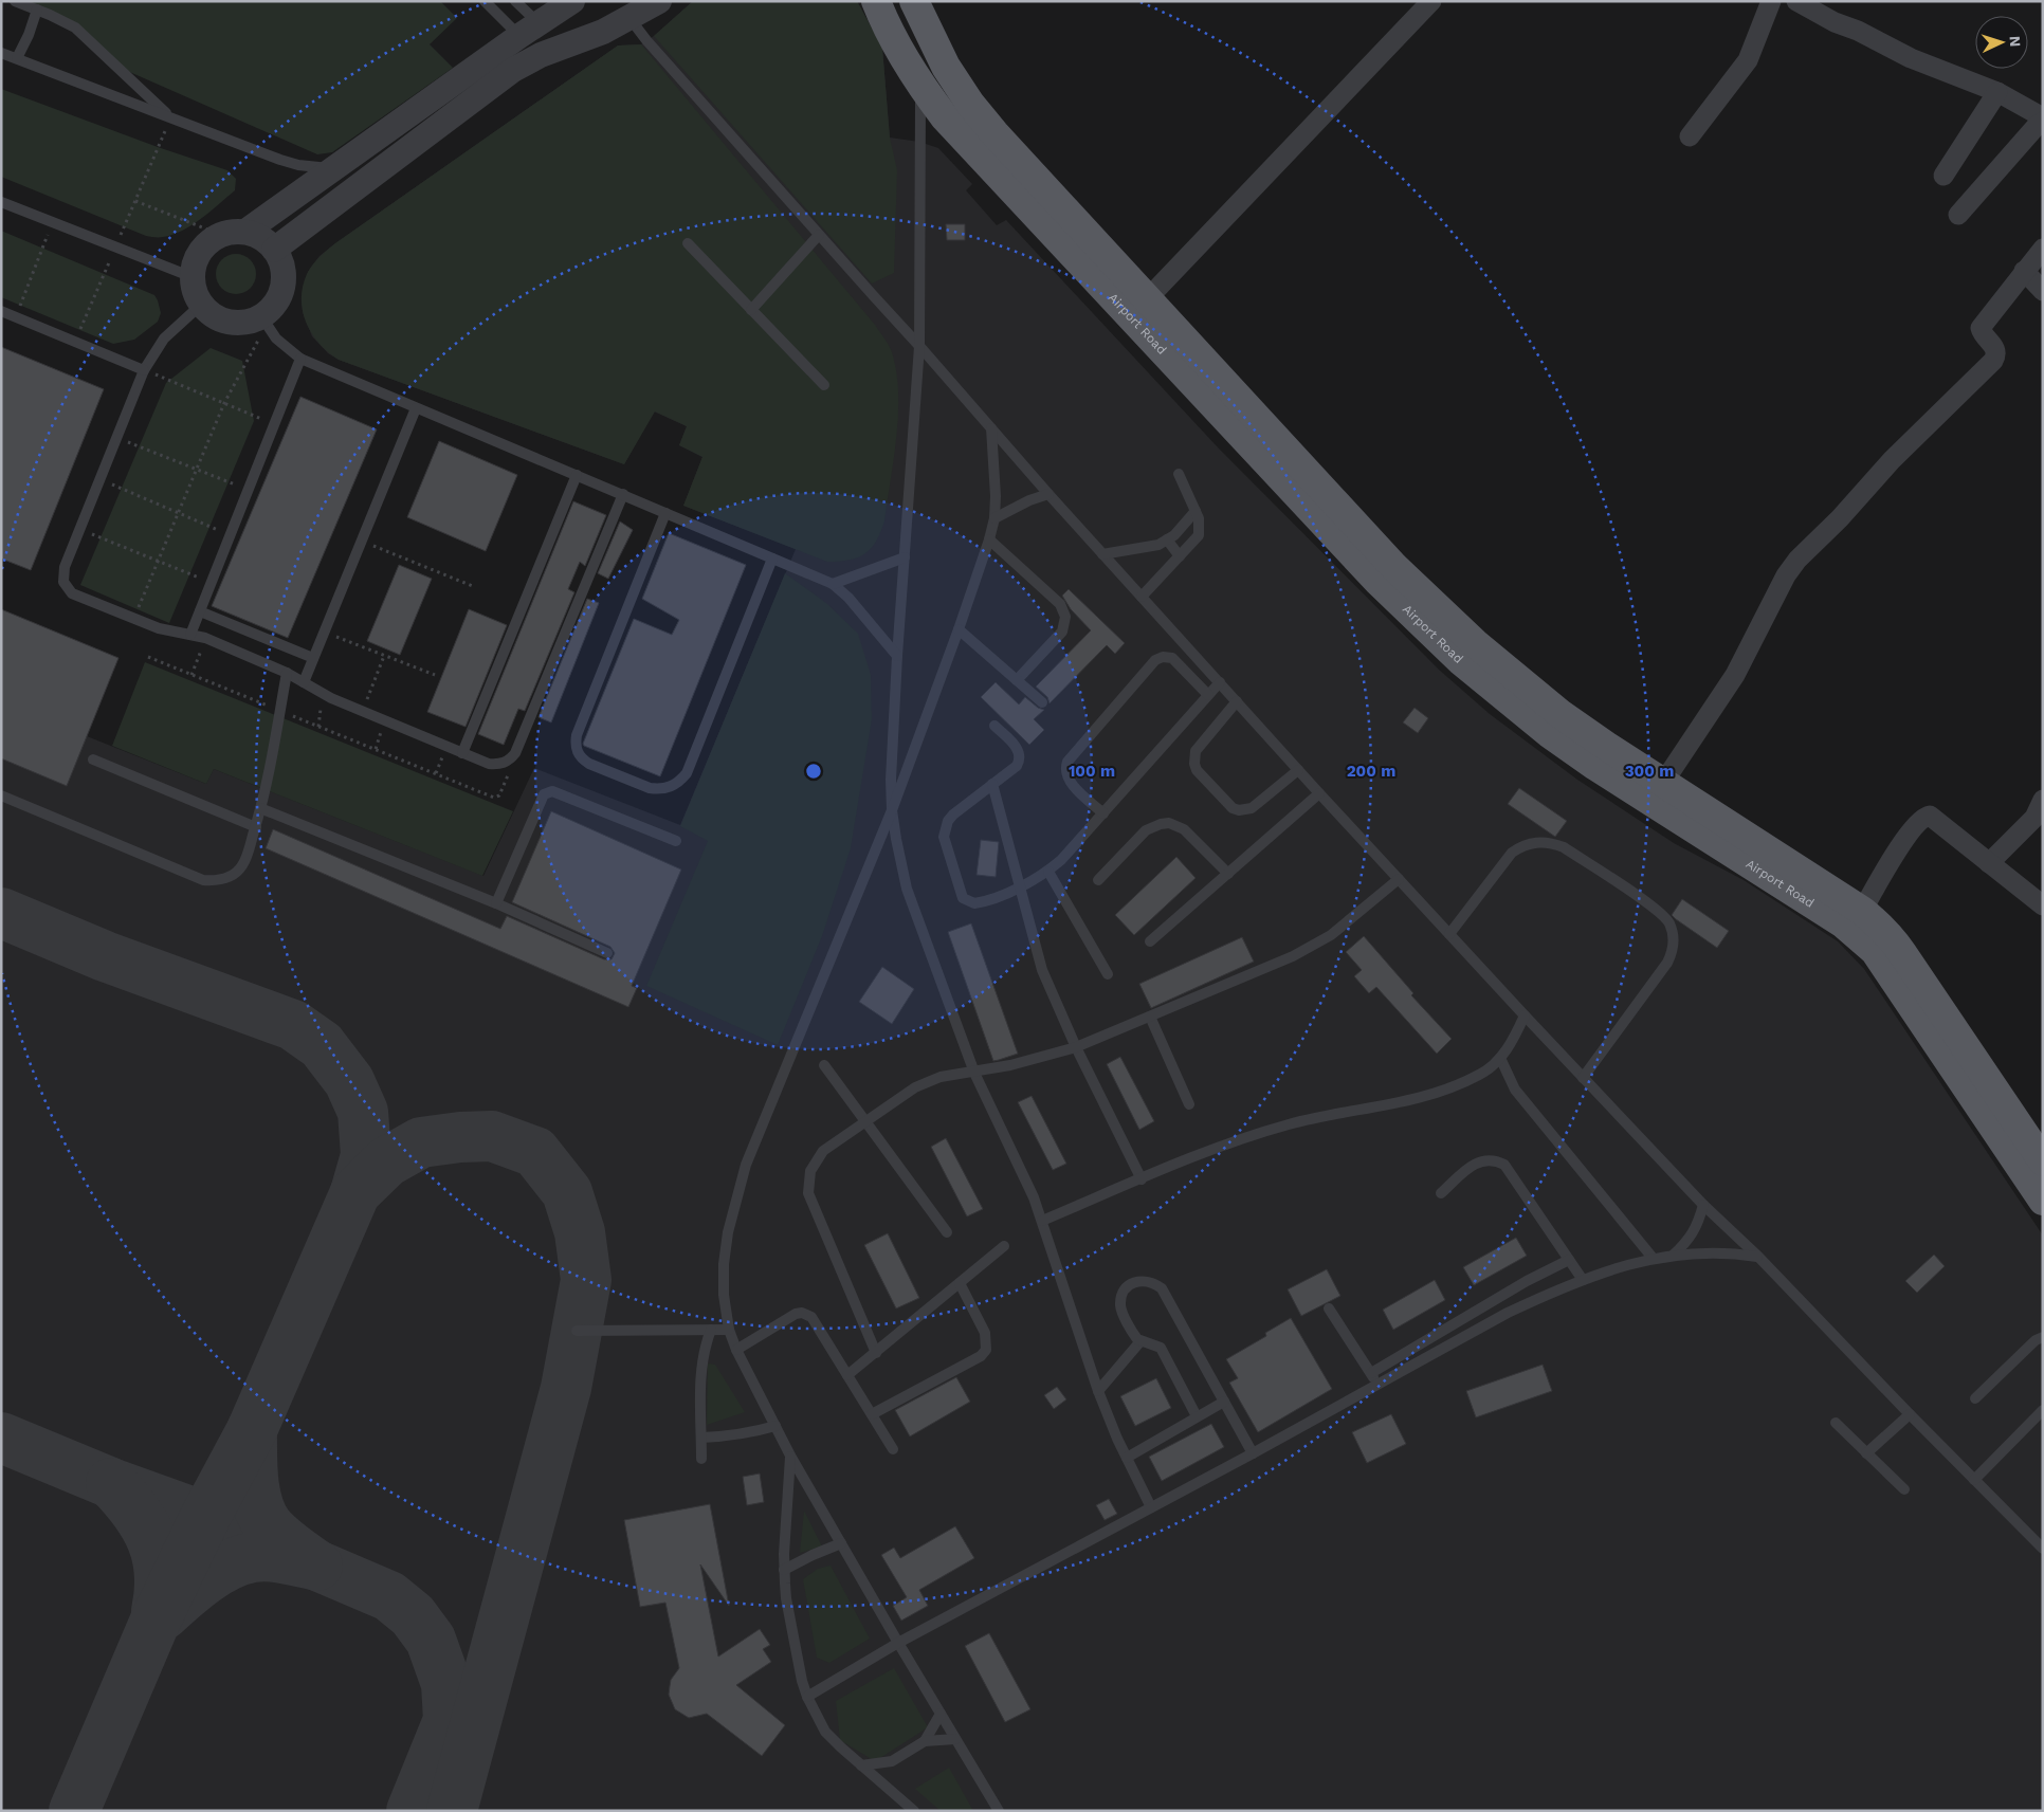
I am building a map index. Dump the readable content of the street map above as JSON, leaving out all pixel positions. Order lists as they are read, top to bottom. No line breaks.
{"streets":{"main road":["Airport Road"]},"north":"right","rings":["100 m","200 m","300 m"]}
